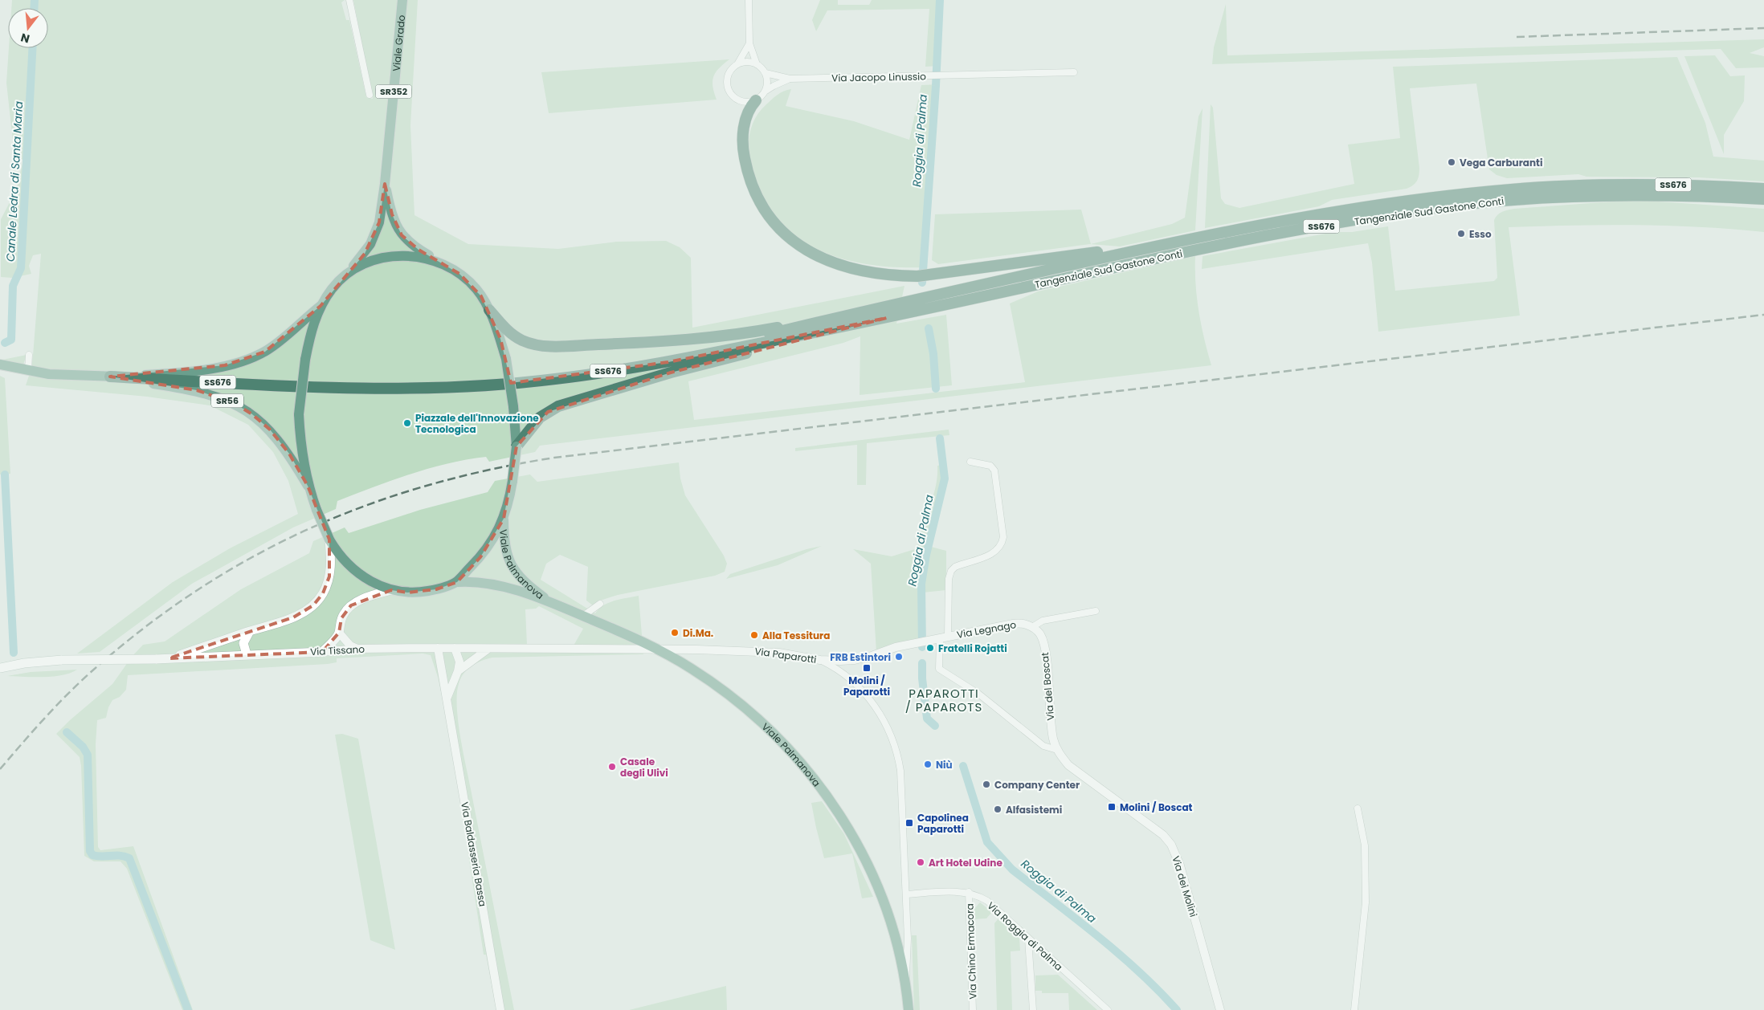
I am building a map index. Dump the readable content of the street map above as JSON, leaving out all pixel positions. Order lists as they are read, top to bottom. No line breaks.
{"streets":{"highway":["SS676","Tangenziale Sud Gastone Conti"],"main road":["Viale Grado","SR352","SR56","Viale Palmanova","Via Tissano"],"street":["Via Jacopo Linussio","Via Legnago","Via Paparotti","Via del Boscat","Via Baldasseria Bassa","Via dei Molini","Via Roggia di Palma","Via Chino Ermacora"]},"crossings":[["SS676","Tangenziale Sud Gastone Conti"],["SS676","SR56"],["Viale Palmanova","Via Tissano"],["Viale Palmanova","Via Paparotti"],["Via Legnago","Via del Boscat"],["Via Legnago","Via dei Molini"],["Via Tissano","Via Paparotti"],["Via Tissano","Via Baldasseria Bassa"],["Via Paparotti","Via Roggia di Palma"],["Via del Boscat","Via dei Molini"],["Via Roggia di Palma","Via Chino Ermacora"]],"districts":["PAPAROTTI / PAPAROTS"],"water":["Roggia di Palma","Canale Ledra di Santa Maria"],"places":{"other":["Vega Carburanti","Esso","Piazzale dell'Innovazione Tecnologica","Di.Ma.","Alla Tessitura","Fratelli Rojatti","FRB Estintori","Niù","Casale degli Ulivi","Company Center","Alfasistemi","Art Hotel Udine"],"transit":["Molini / Paparotti","Molini / Boscat","Capolinea Paparotti"]},"north":"bottom"}
